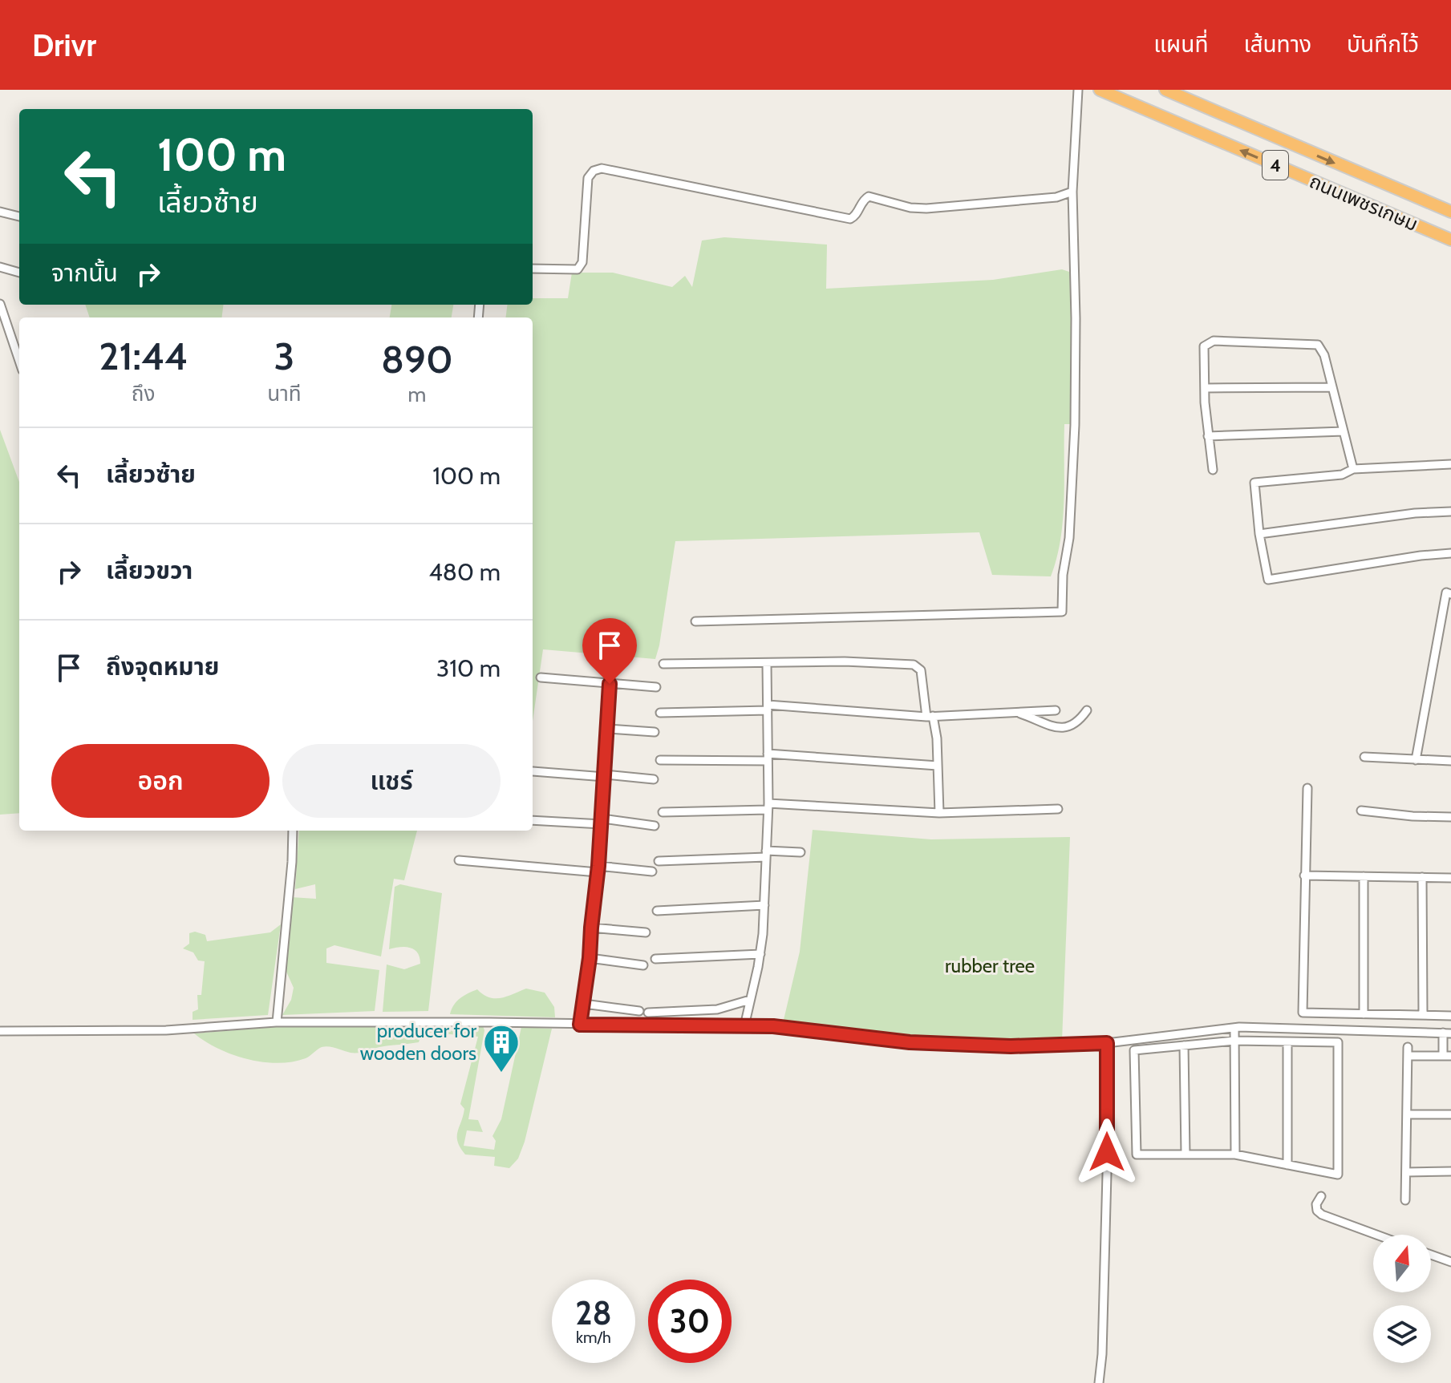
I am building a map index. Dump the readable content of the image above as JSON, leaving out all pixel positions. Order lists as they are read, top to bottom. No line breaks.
{"streets":{"highway":["4","ถนนเพชรเกษม"]},"parks":["rubber tree"],"places":{"building":["producer for wooden doors"]},"north":"top","page":{"header":"Drivr","nav":["แผนที่","เส้นทาง","บันทึกไว้"],"turn":["100 m","เลี้ยวซ้าย"],"then":"จากนั้น","eta":["21:44","ถึง","3","นาที","890","m"],"list":[{"name":"เลี้ยวซ้าย","value":"100 m"},{"name":"เลี้ยวขวา","value":"480 m"},{"name":"ถึงจุดหมาย","value":"310 m"}],"buttons":["ออก","แชร์"],"speed":"28 km/h","limit":"30"}}
